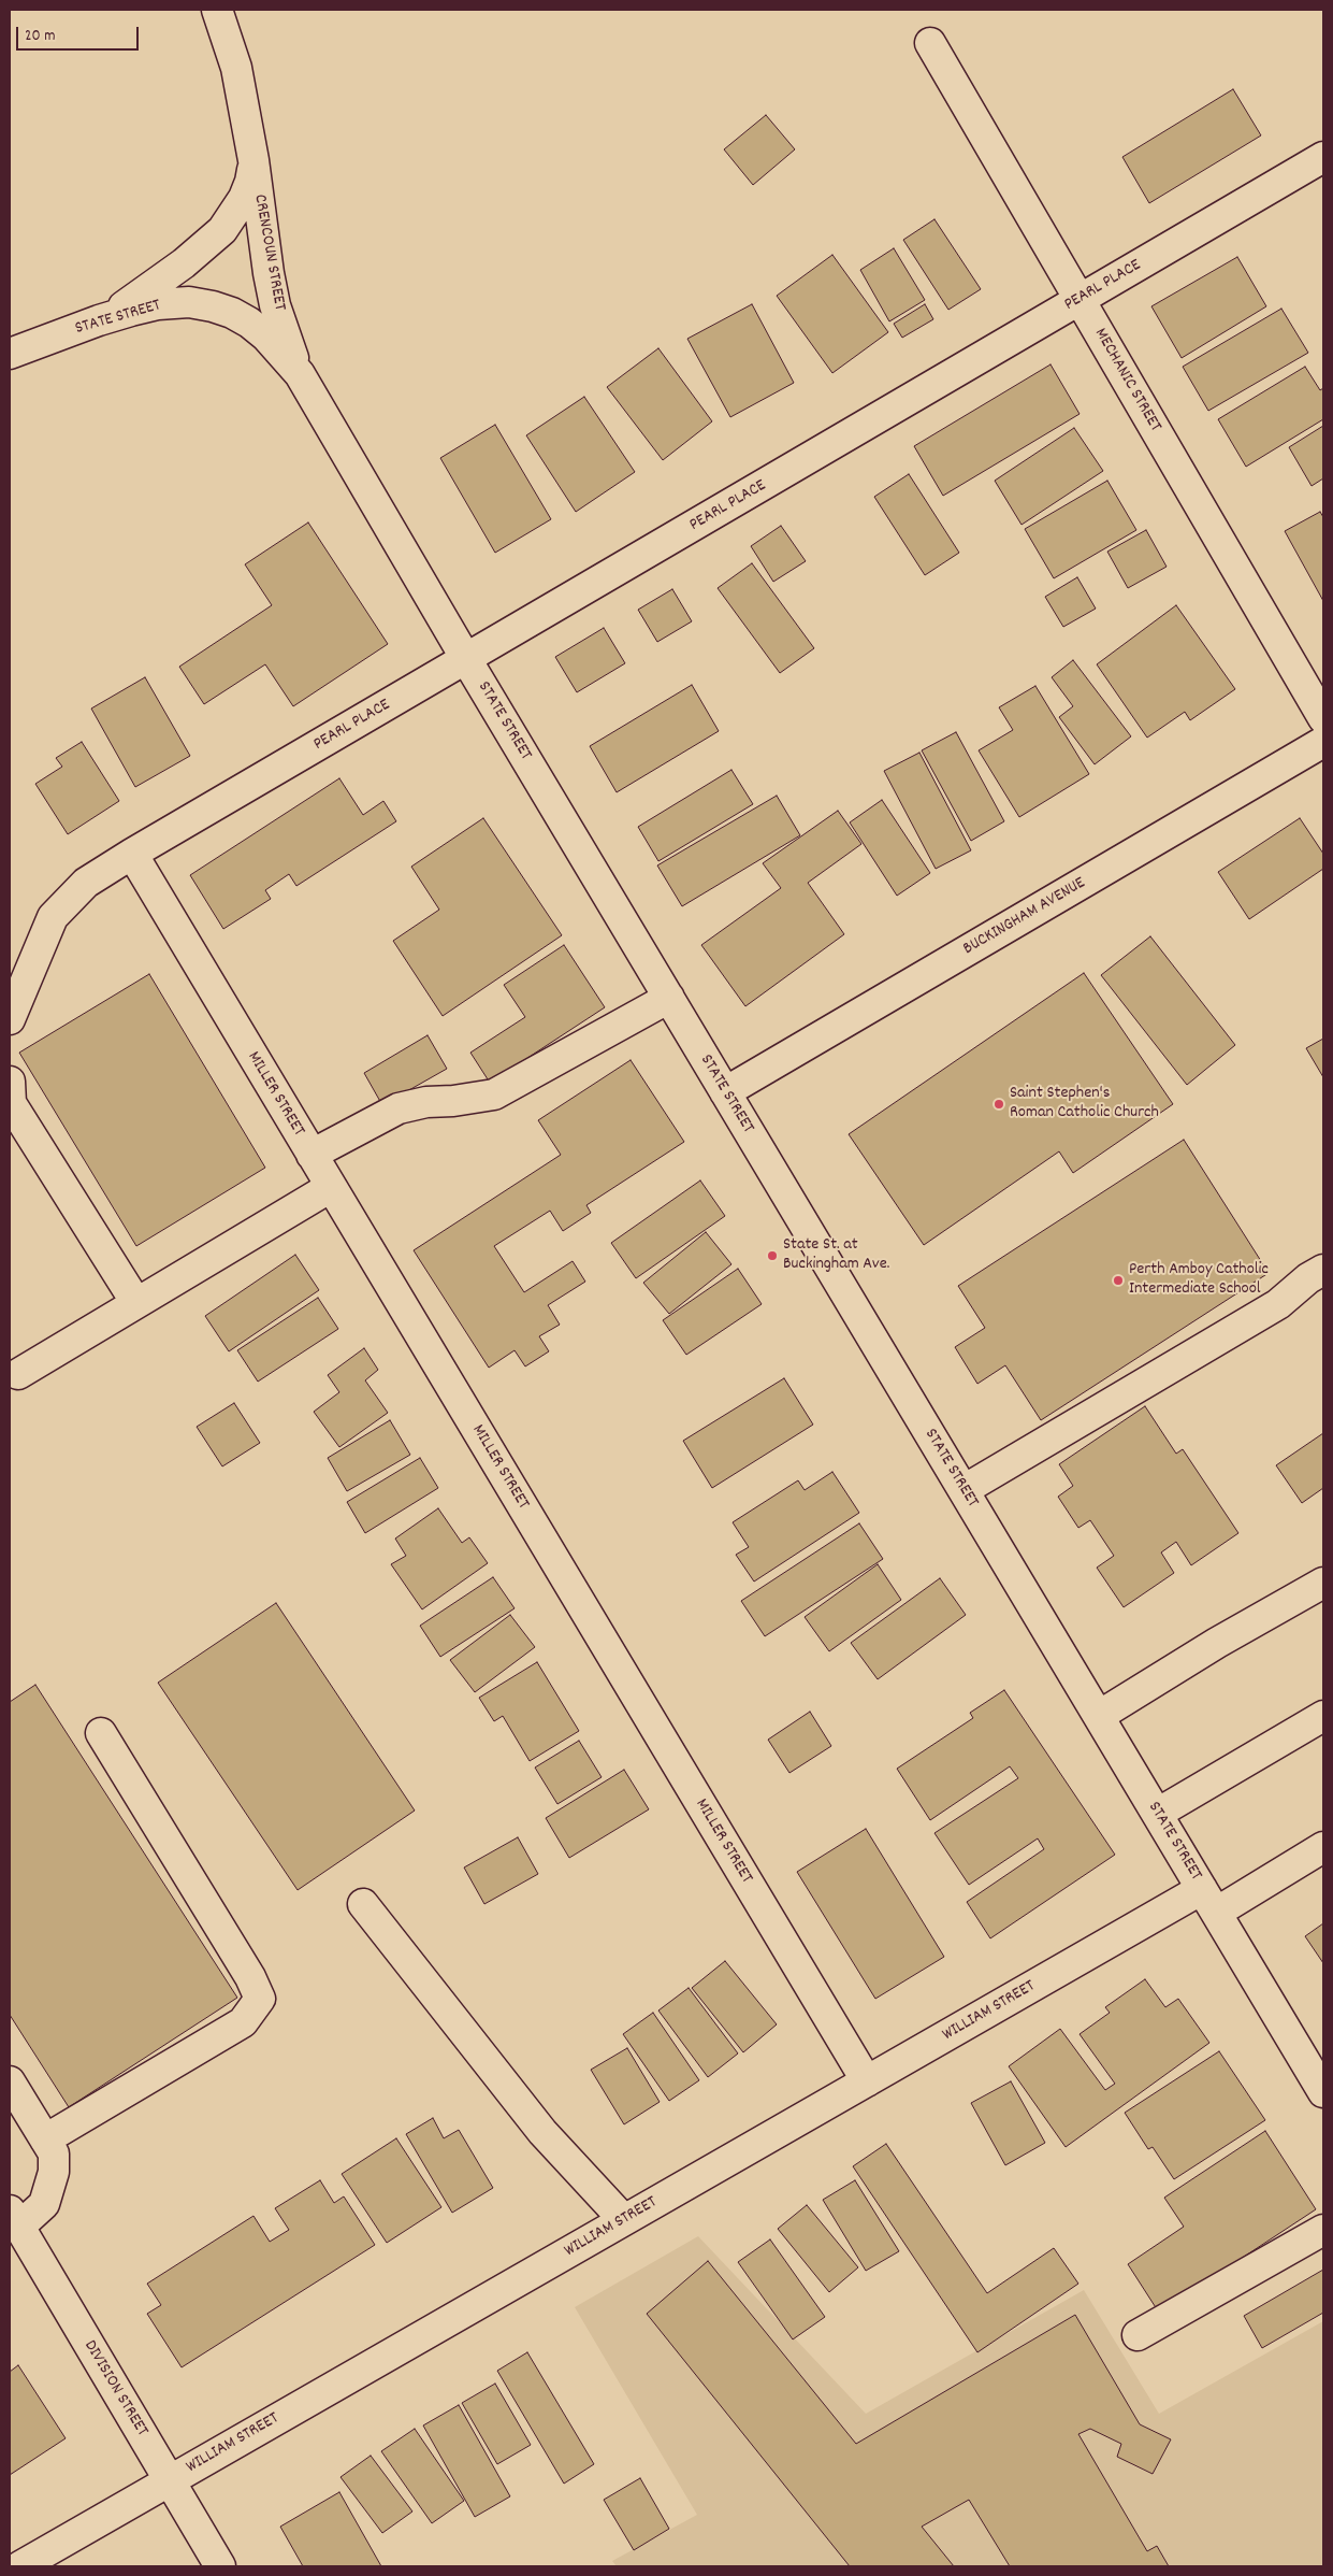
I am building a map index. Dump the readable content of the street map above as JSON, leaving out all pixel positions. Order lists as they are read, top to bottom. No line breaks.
{"streets":{"street":["CRENCOUN STREET","PEARL PLACE","STATE STREET","MECHANIC STREET","BUCKINGHAM AVENUE","MILLER STREET","WILLIAM STREET","DIVISION STREET"]},"crossings":[["CRENCOUN STREET","STATE STREET"],["PEARL PLACE","STATE STREET"],["PEARL PLACE","MECHANIC STREET"],["PEARL PLACE","MILLER STREET"],["STATE STREET","BUCKINGHAM AVENUE"],["STATE STREET","WILLIAM STREET"],["MILLER STREET","WILLIAM STREET"],["WILLIAM STREET","DIVISION STREET"]],"places":["Saint Stephen's Roman Catholic Church","State St. at Buckingham Ave.","Perth Amboy Catholic Intermediate School"],"scale_bar":"20 m"}
